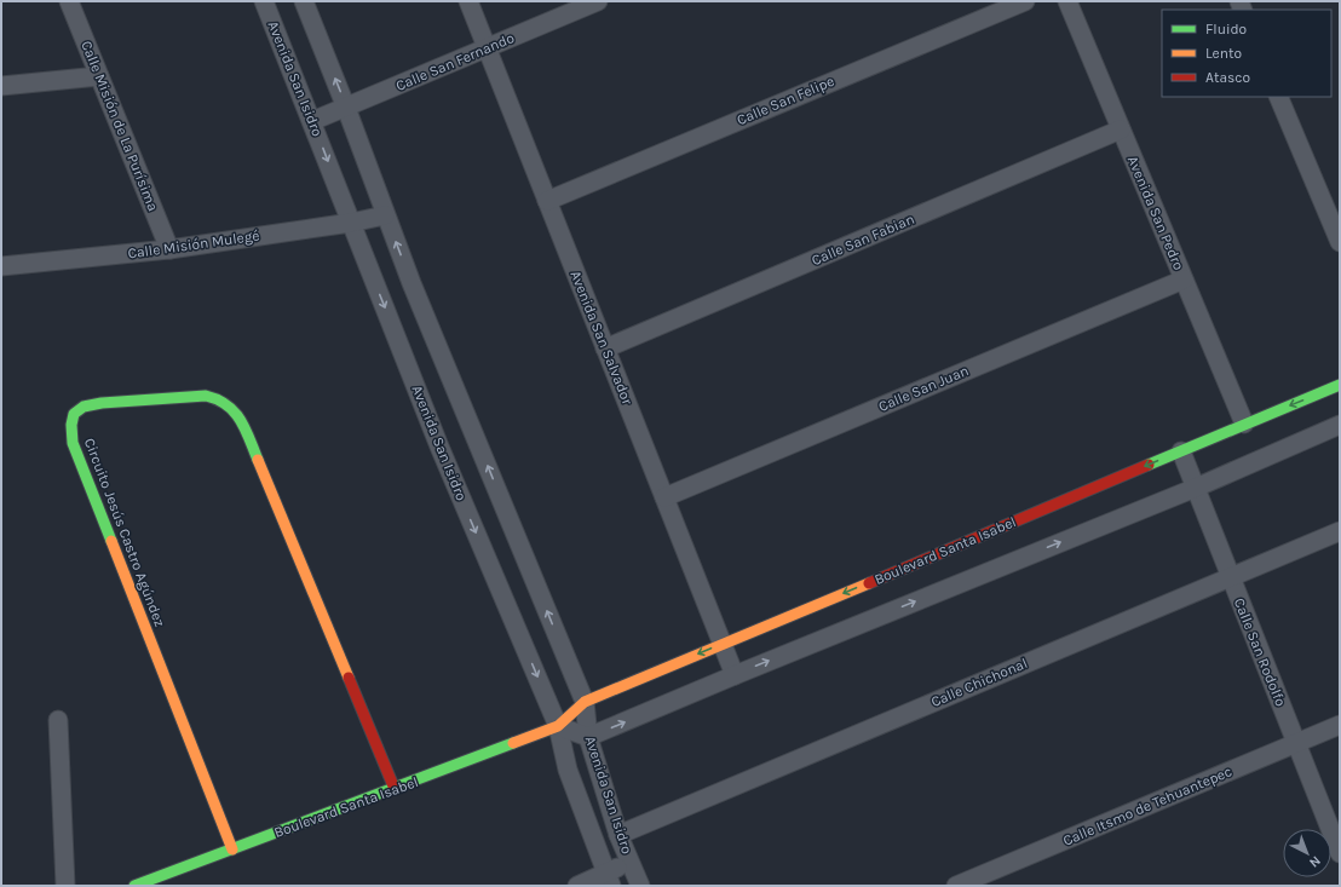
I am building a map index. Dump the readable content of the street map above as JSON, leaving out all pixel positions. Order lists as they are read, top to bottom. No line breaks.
{"streets":{"street":["Calle San Fernando","Avenida San Isidro","Calle San Felipe","Calle Misión de La Purísima","Avenida San Pedro","Calle San Fabian","Calle Misión Mulegé","Avenida San Salvador","Calle San Juan","Circuito Jesús Castro Agúndez","Boulevard Santa Isabel","Calle San Rodolfo","Calle Chichonal","Calle Itsmo de Tehuantepec"]},"crossings":[["Calle San Fernando","Avenida San Isidro"],["Calle San Fernando","Avenida San Salvador"],["Avenida San Isidro","Calle Misión Mulegé"],["Avenida San Isidro","Boulevard Santa Isabel"],["Avenida San Isidro","Calle Chichonal"],["Calle San Felipe","Avenida San Salvador"],["Calle Misión de La Purísima","Calle Misión Mulegé"],["Avenida San Pedro","Calle San Fabian"],["Avenida San Pedro","Calle San Juan"],["Avenida San Pedro","Boulevard Santa Isabel"],["Calle San Fabian","Avenida San Salvador"],["Avenida San Salvador","Calle San Juan"],["Avenida San Salvador","Boulevard Santa Isabel"],["Circuito Jesús Castro Agúndez","Boulevard Santa Isabel"],["Boulevard Santa Isabel","Calle San Rodolfo"],["Calle San Rodolfo","Calle Chichonal"],["Calle San Rodolfo","Calle Itsmo de Tehuantepec"]],"legend":["Fluido","Lento","Atasco"],"north":"bottom right"}
